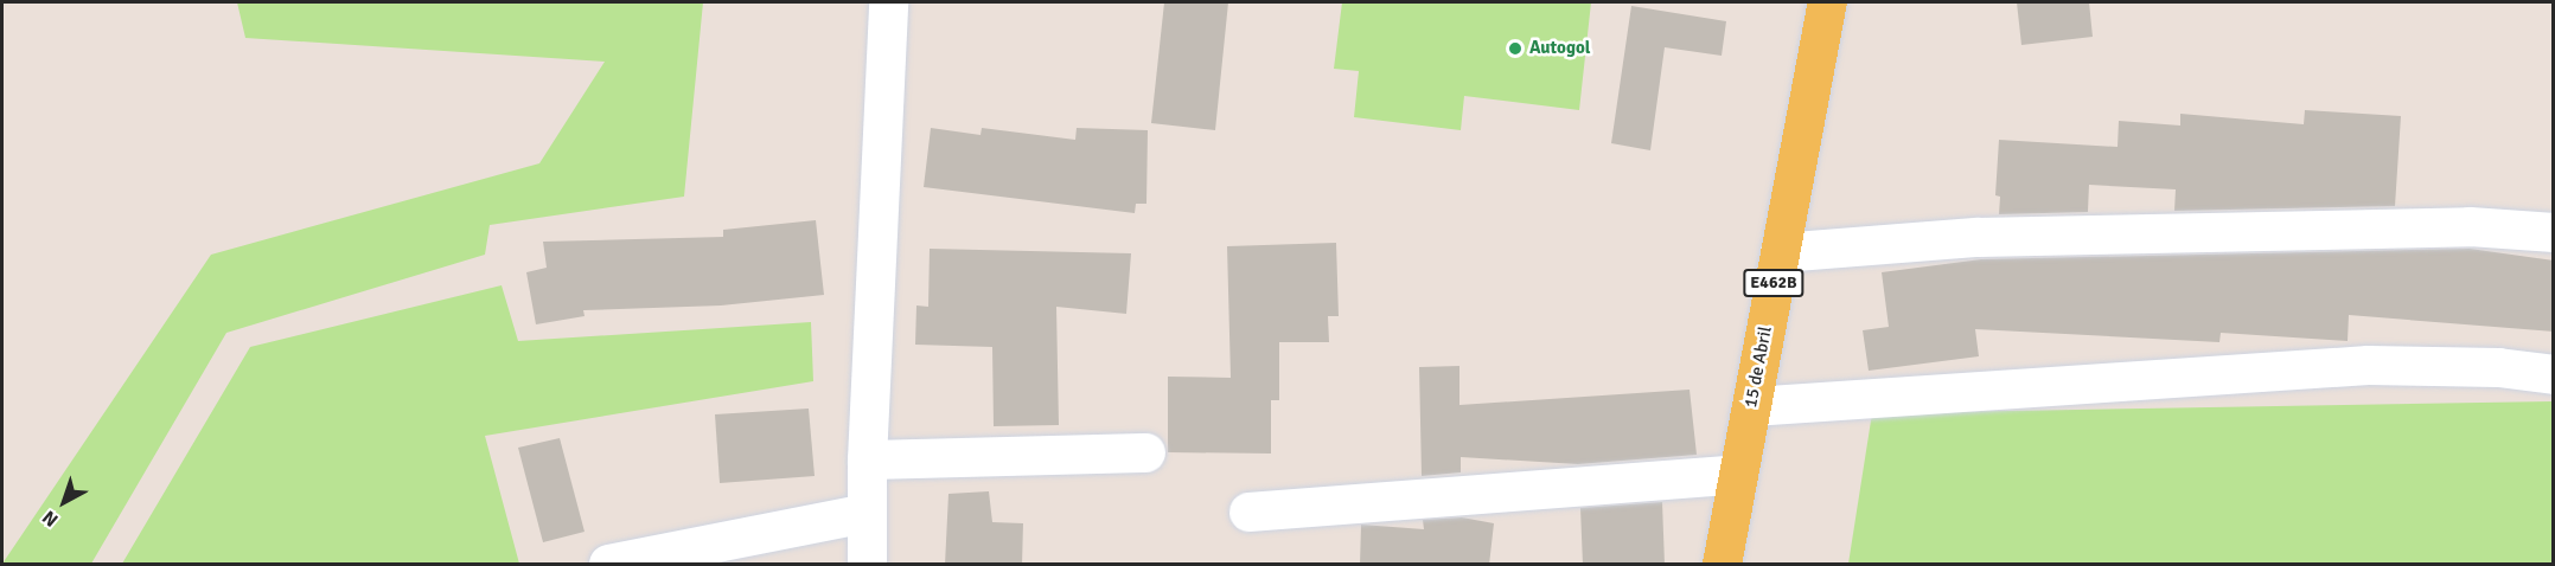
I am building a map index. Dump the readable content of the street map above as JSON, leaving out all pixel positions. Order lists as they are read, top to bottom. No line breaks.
{"streets":{"main road":["E462B","15 de Abril"]},"places":["Autogol"],"north":"bottom left"}
